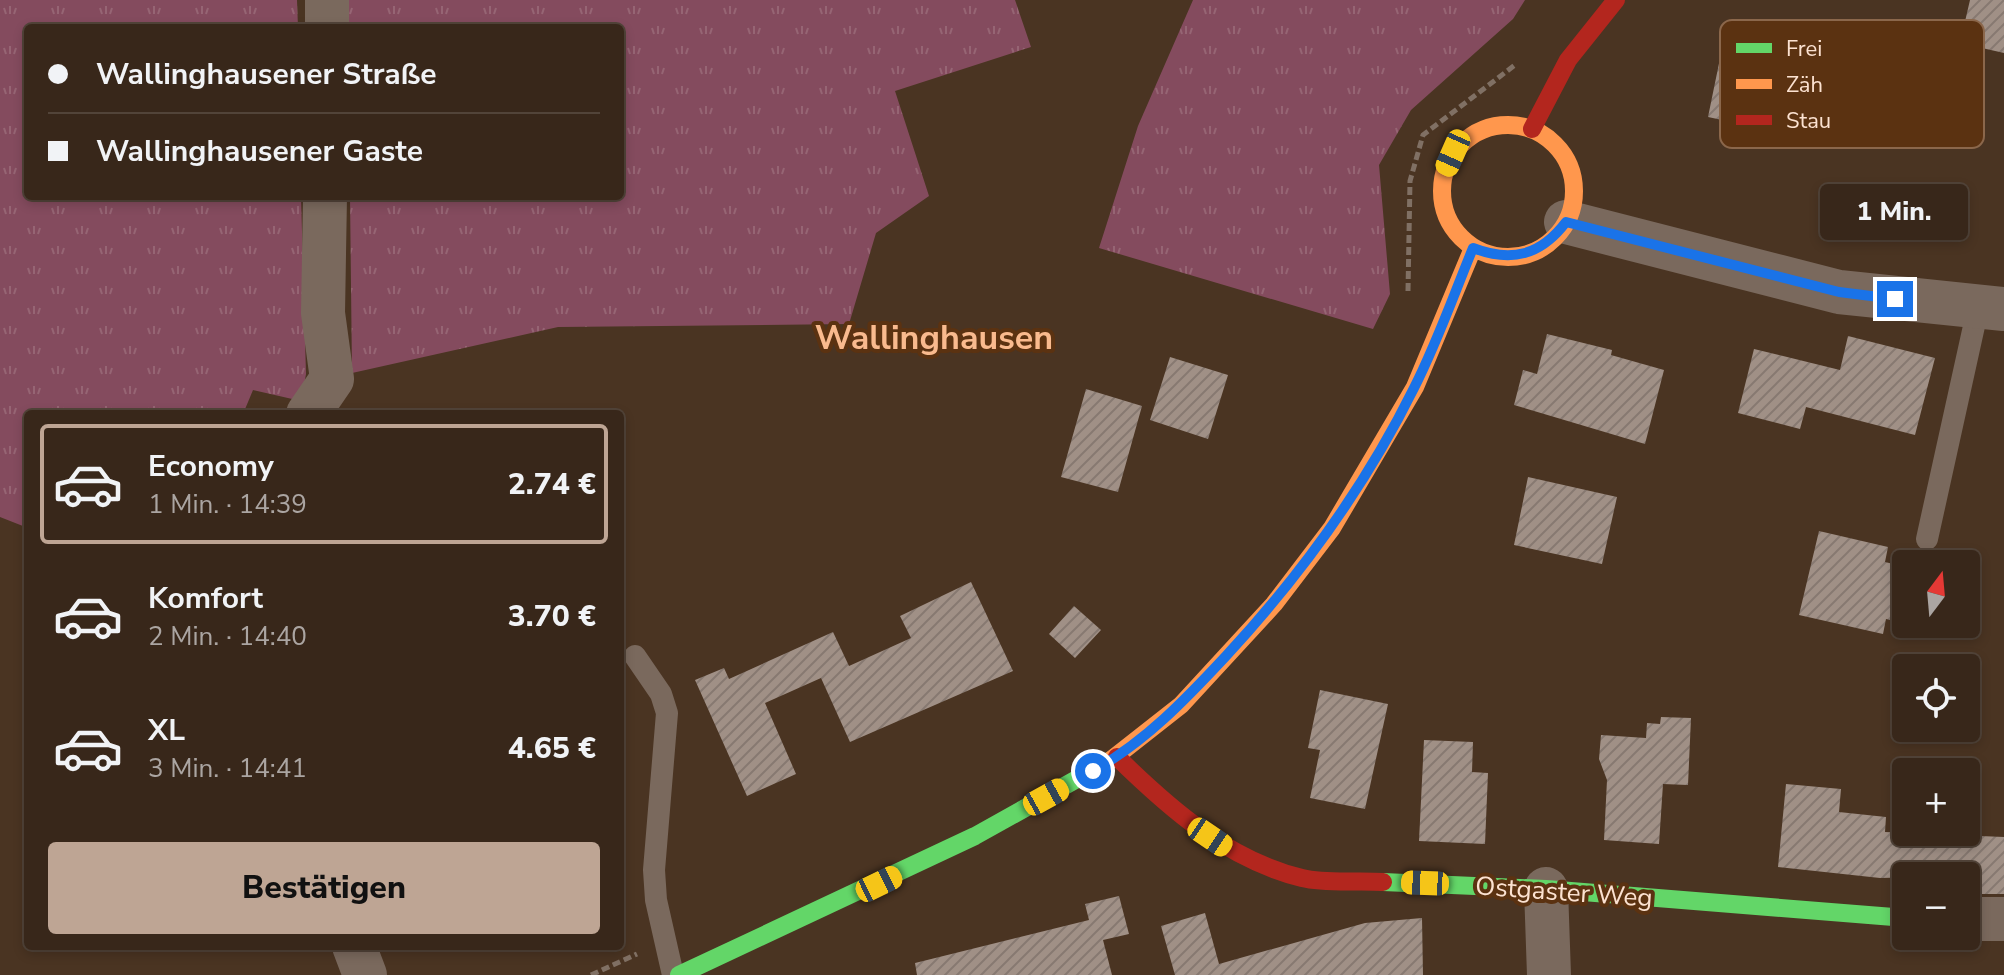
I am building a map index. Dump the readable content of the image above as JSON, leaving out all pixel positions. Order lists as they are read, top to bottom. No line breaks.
{"streets":{"street":["Ostgaster Weg"]},"districts":["Wallinghausen"],"legend":["Frei","Zäh","Stau"],"north":"top","page":{"banner":["Wallinghausener Straße","Wallinghausener Gaste"],"bubble":"1 Min.","list":[{"name":"Economy","note":"1 Min. · 14:39","value":"2.74 €"},{"name":"Komfort","note":"2 Min. · 14:40","value":"3.70 €"},{"name":"XL","note":"3 Min. · 14:41","value":"4.65 €"}],"map_buttons":["+","−"],"buttons":"Bestätigen"}}
